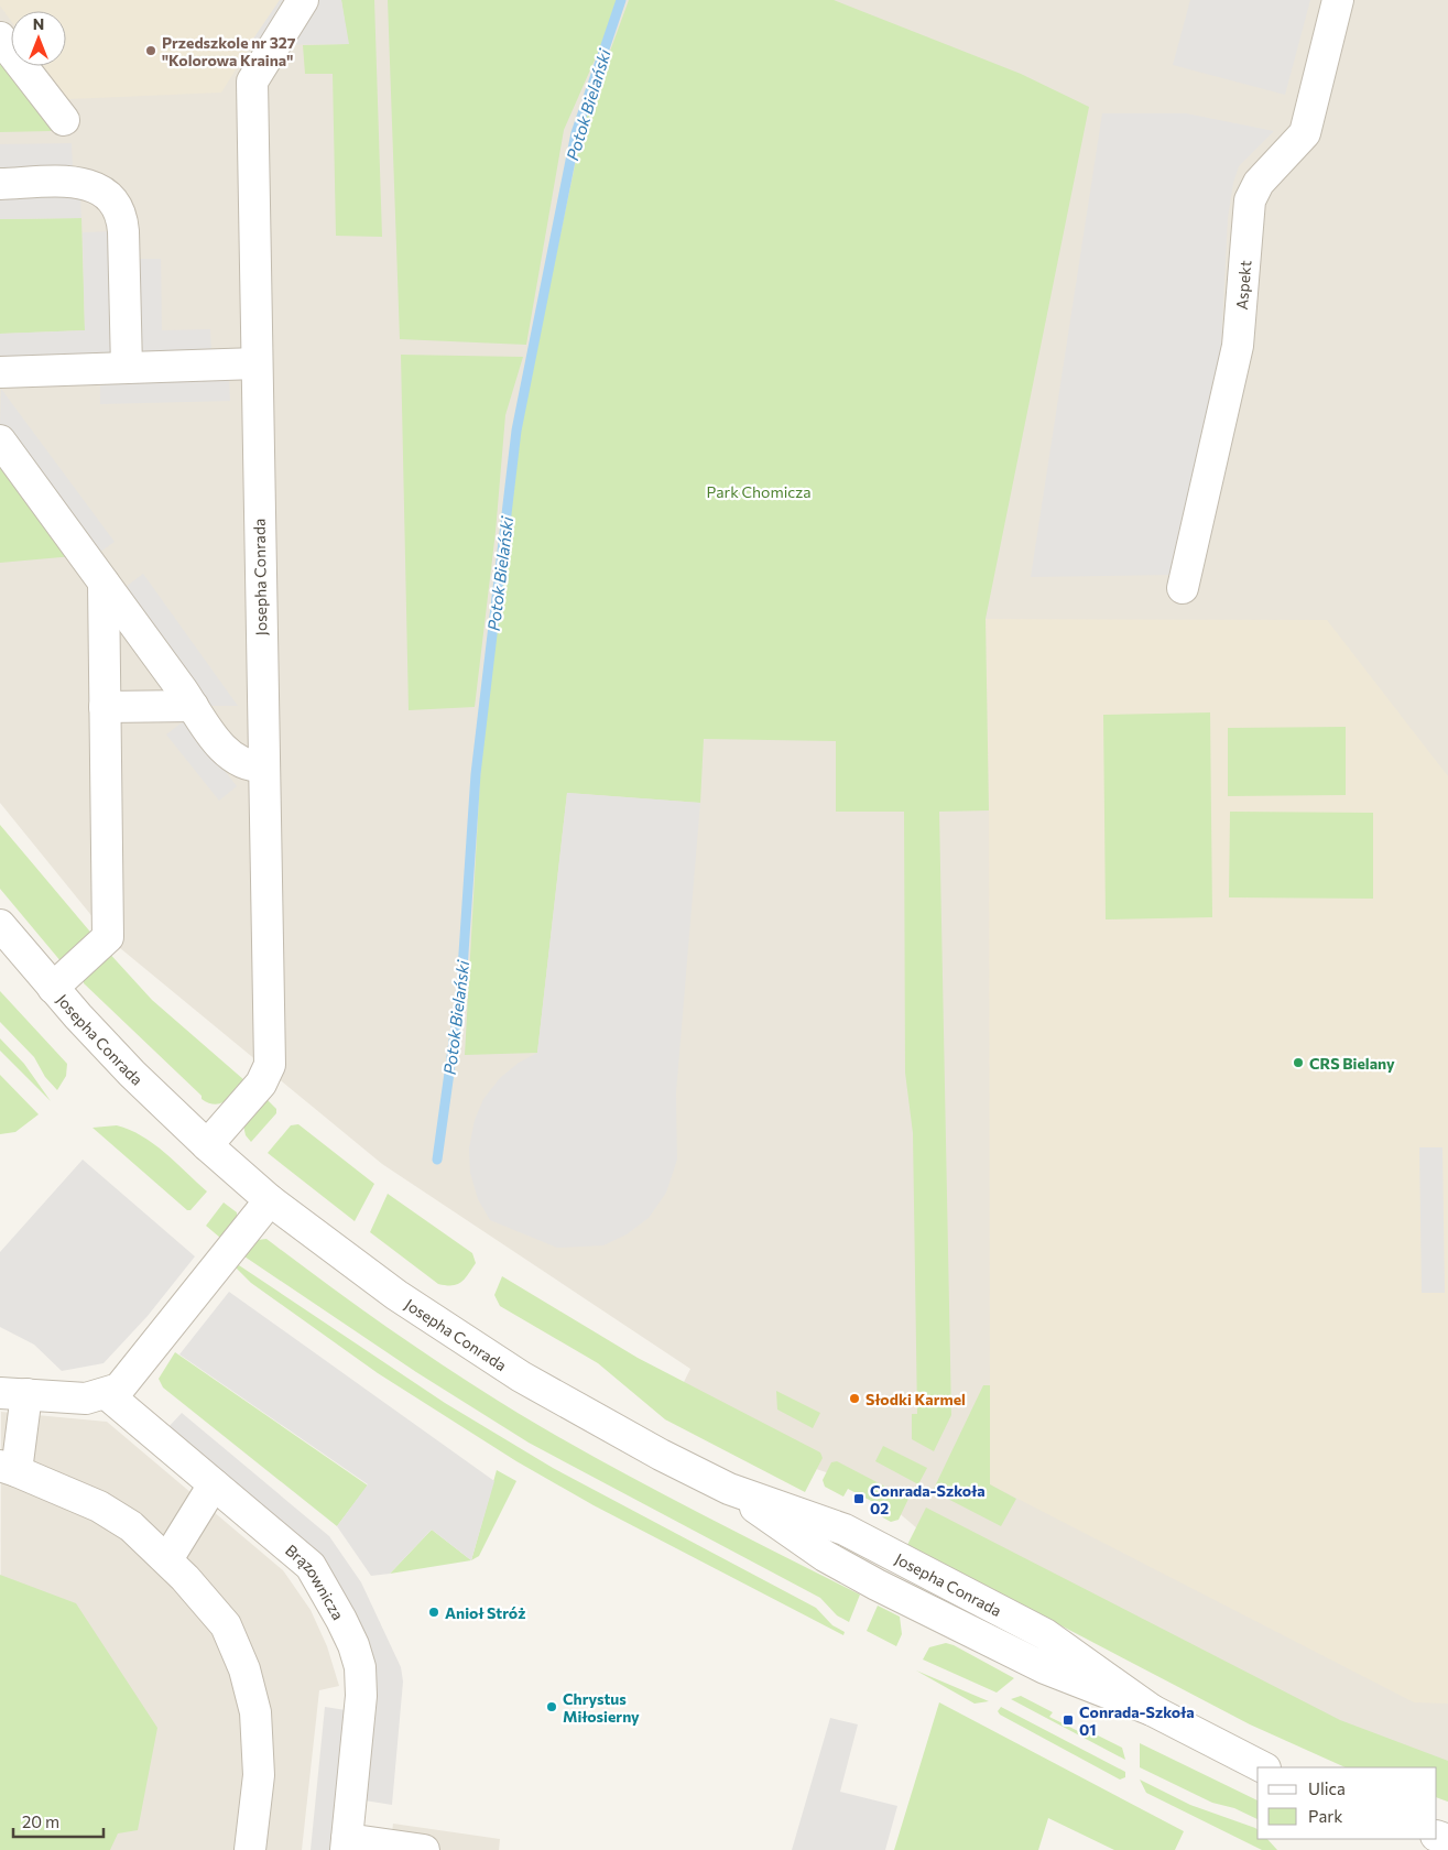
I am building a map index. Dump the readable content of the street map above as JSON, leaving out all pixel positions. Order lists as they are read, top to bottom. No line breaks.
{"streets":{"street":["Aspekt","Josepha Conrada","Brązownicza"]},"water":["Potok Bielański"],"parks":["Park Chomicza"],"places":{"other":["Przedszkole nr 327 \"Kolorowa Kraina\"","CRS Bielany","Słodki Karmel","Anioł Stróż","Chrystus Miłosierny"],"transit":["Conrada-Szkoła 02","Conrada-Szkoła 01"]},"legend":["Ulica","Park"],"scale_bar":"20 m","north":"top"}
